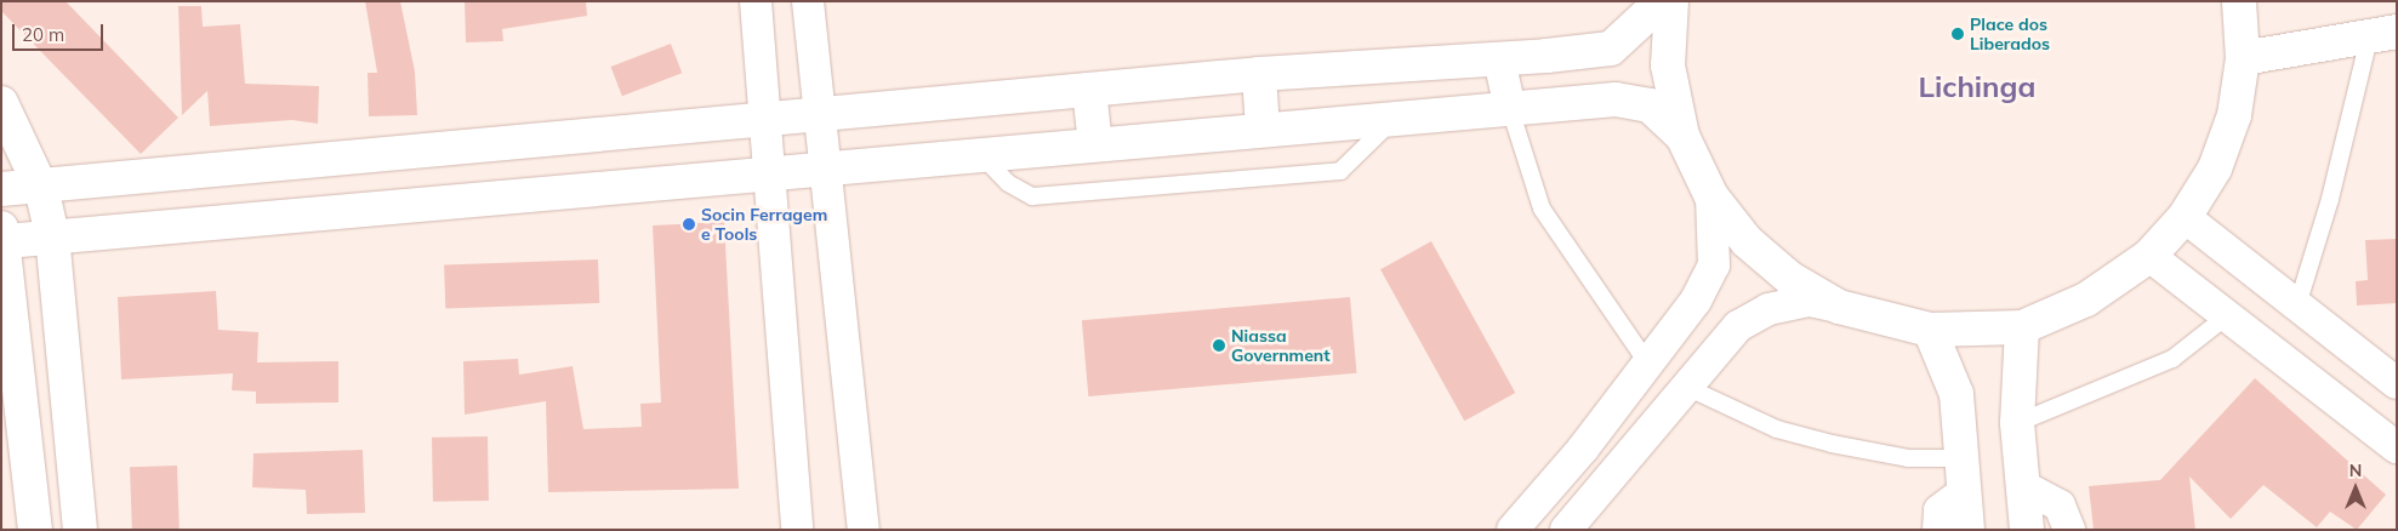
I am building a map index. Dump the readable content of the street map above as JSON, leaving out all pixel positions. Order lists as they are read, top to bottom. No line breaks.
{"districts":["Lichinga"],"places":["Place dos Liberados","Socin Ferragem e Tools","Niassa Government"],"scale_bar":"20 m","north":"top"}
